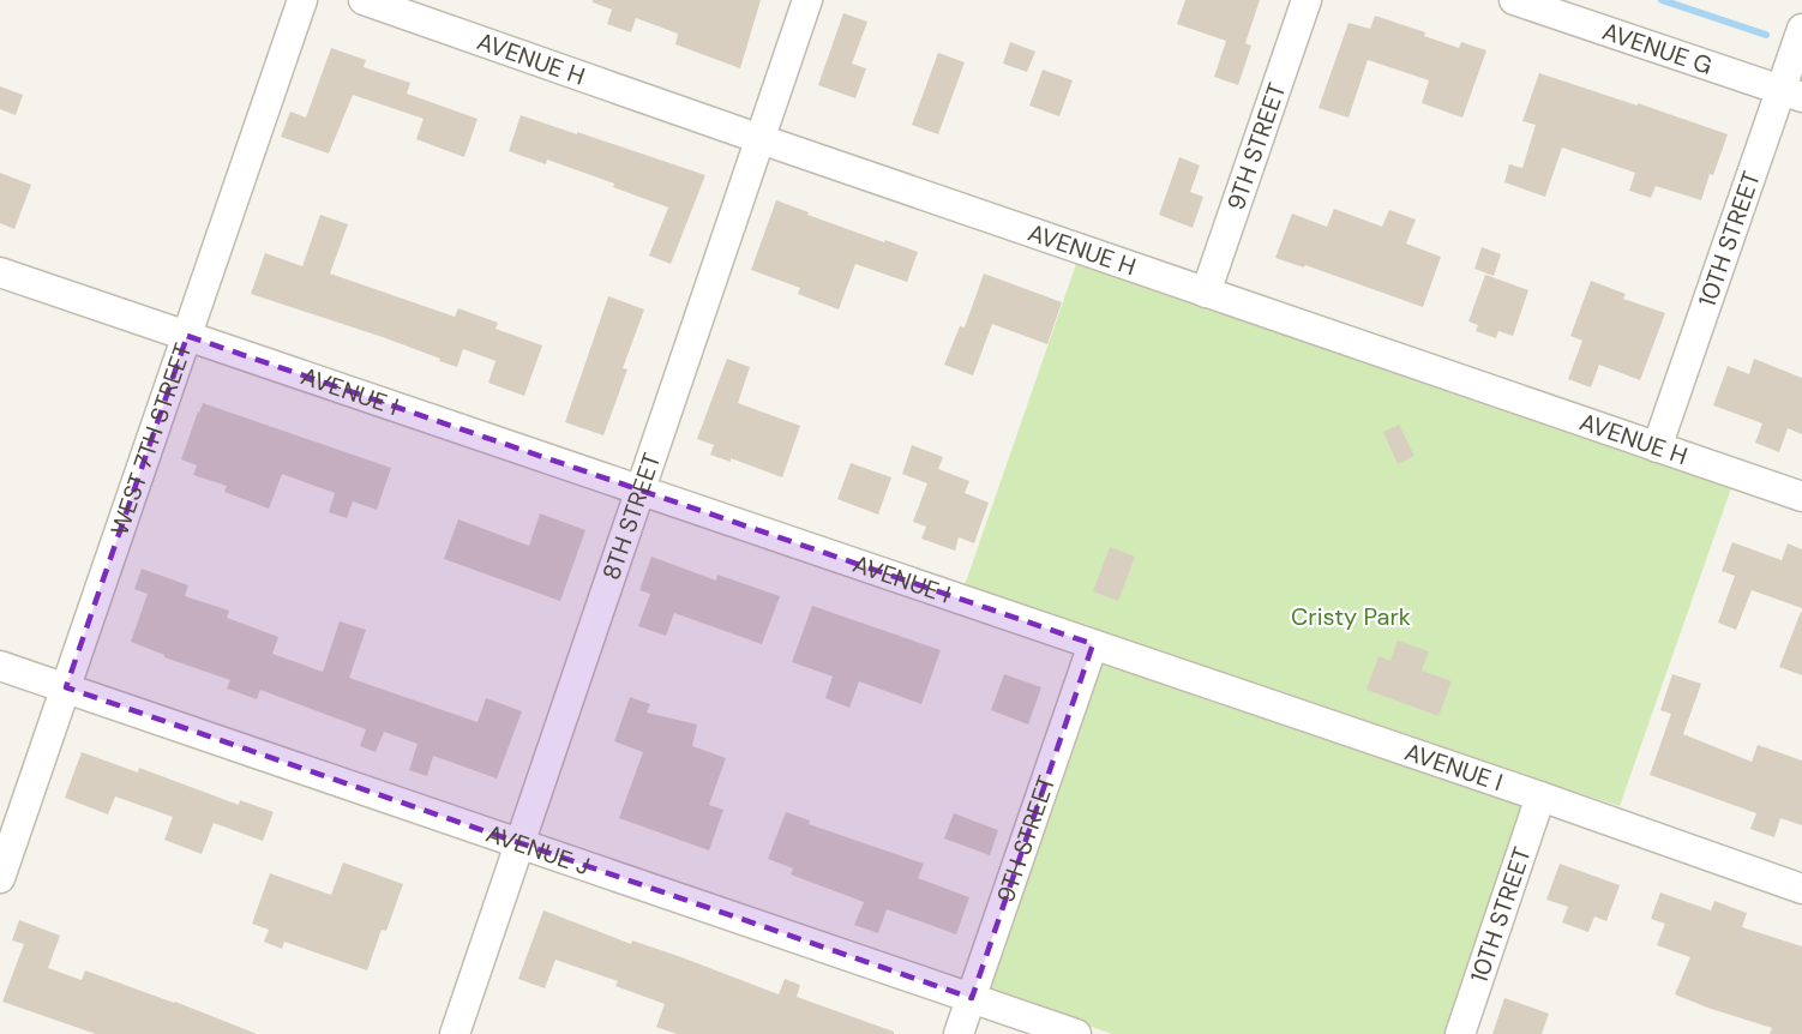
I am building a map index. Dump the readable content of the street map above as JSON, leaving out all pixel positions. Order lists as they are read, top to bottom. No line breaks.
{"streets":{"street":["AVENUE G","AVENUE H","9TH STREET","10TH STREET","AVENUE I","WEST 7TH STREET","8TH STREET","AVENUE J"]},"crossings":[["AVENUE G","10TH STREET"],["AVENUE H","9TH STREET"],["AVENUE H","10TH STREET"],["AVENUE H","8TH STREET"],["9TH STREET","AVENUE I"],["9TH STREET","AVENUE J"],["10TH STREET","AVENUE I"],["AVENUE I","WEST 7TH STREET"],["AVENUE I","8TH STREET"],["WEST 7TH STREET","AVENUE J"],["8TH STREET","AVENUE J"]],"parks":["Cristy Park"]}
